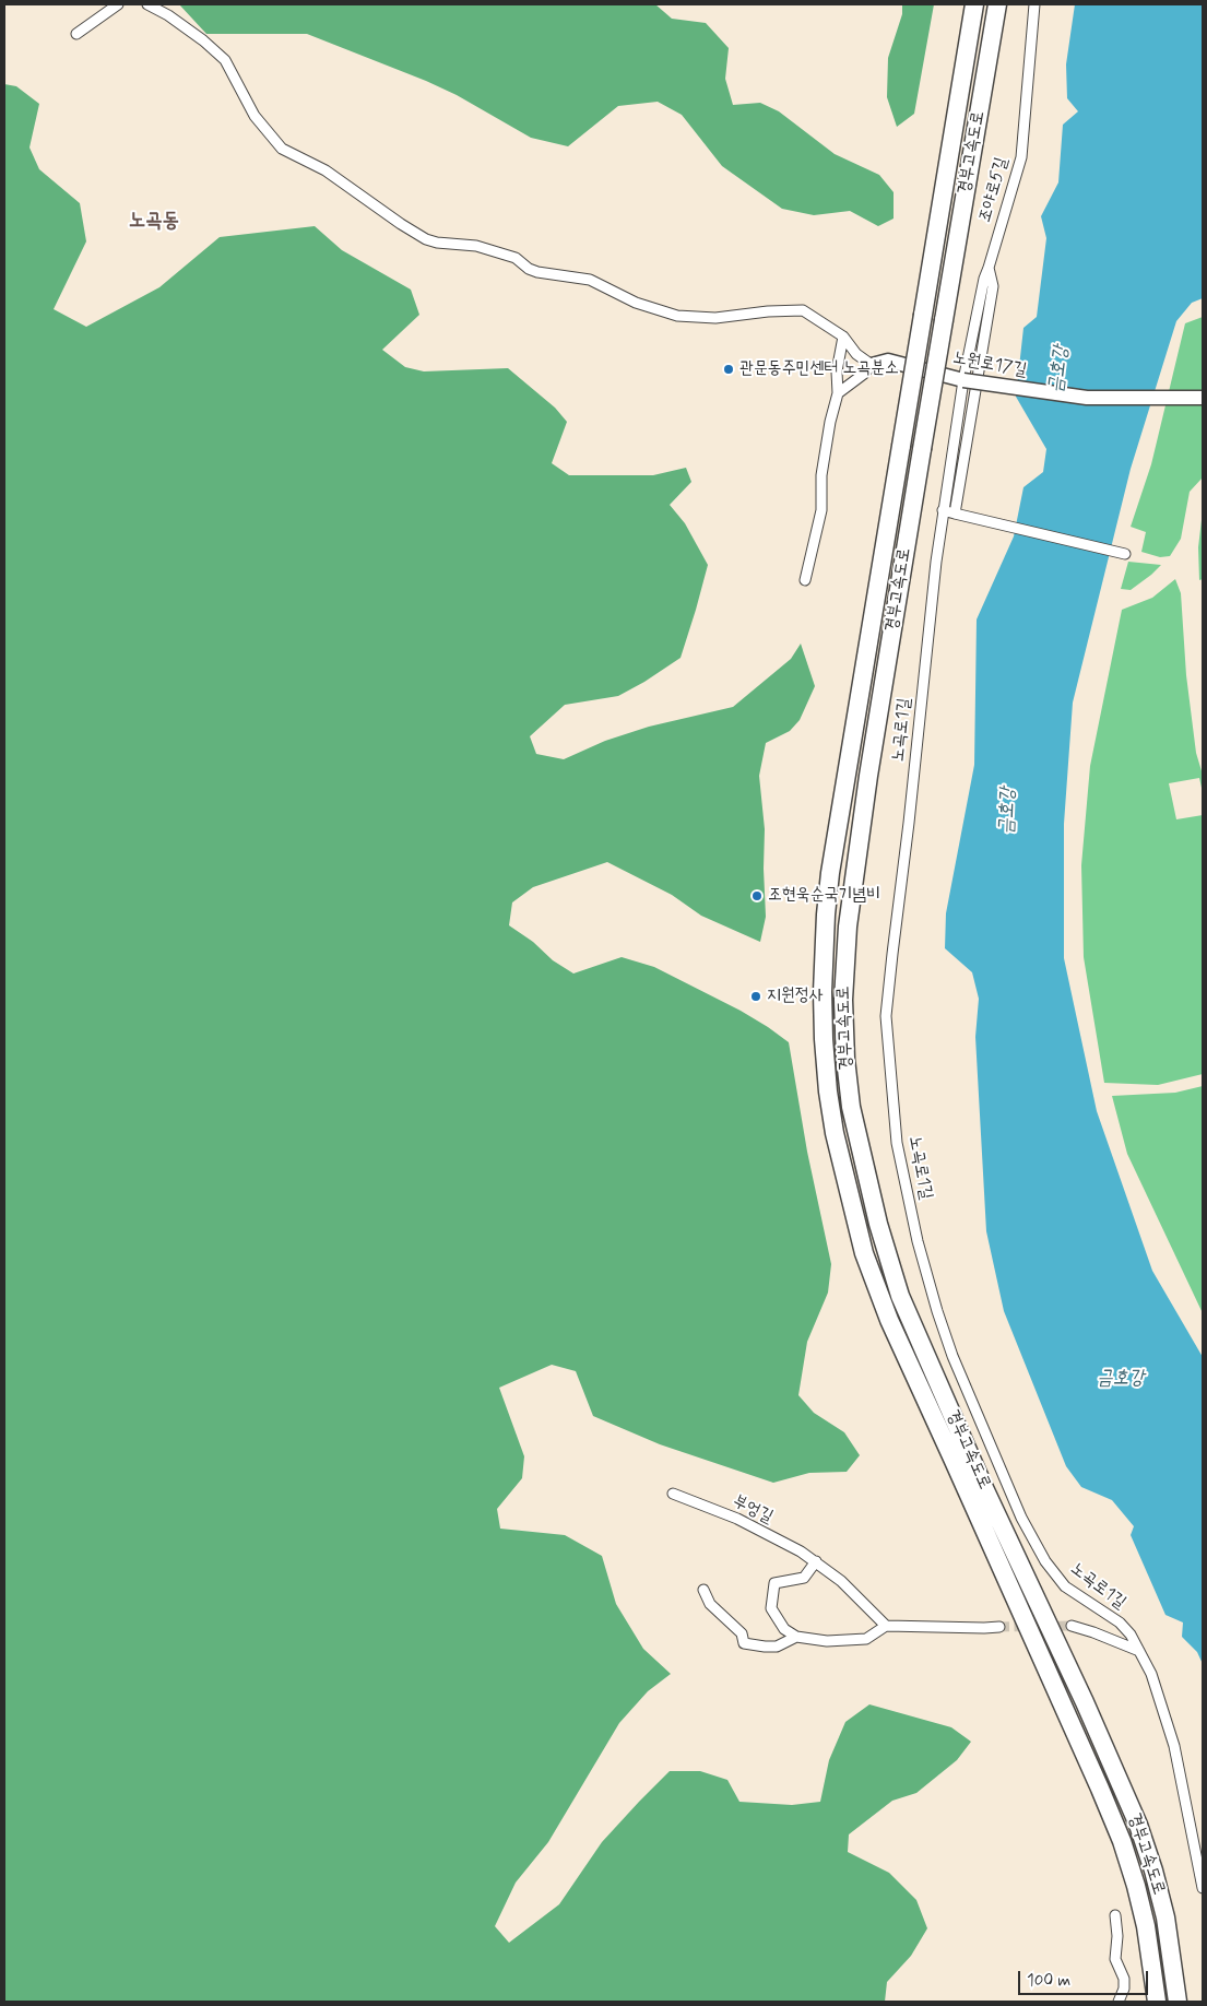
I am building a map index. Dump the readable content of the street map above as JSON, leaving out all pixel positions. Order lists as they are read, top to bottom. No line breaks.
{"streets":{"highway":["경부고속도로"],"main road":["노원로17길"],"street":["조야로5길","노곡로1길","부엉길"]},"crossings":[["조야로5길","노원로17길"],["조야로5길","노곡로1길"],["노원로17길","노곡로1길"]],"districts":["노곡동"],"water":["금호강"],"places":["관문동주민센터 노곡분소","조현욱순국기념비","지원정사"],"scale_bar":"100 m"}
